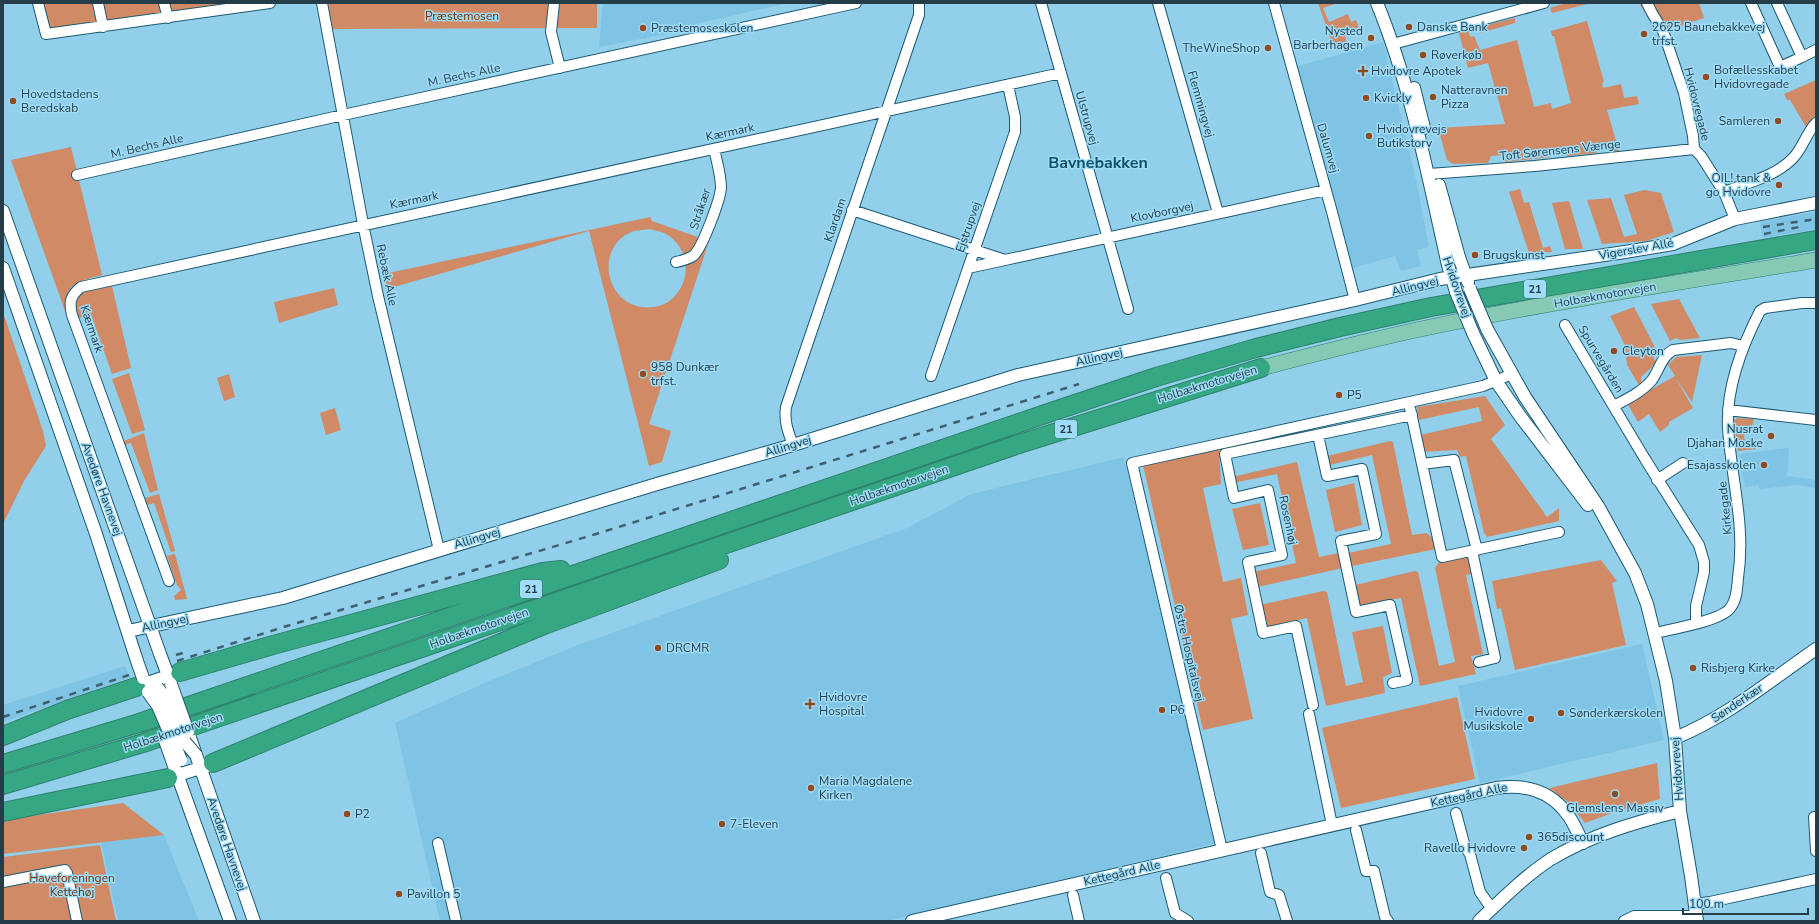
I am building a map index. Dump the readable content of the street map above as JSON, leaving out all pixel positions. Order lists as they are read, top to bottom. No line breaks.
{"streets":{"highway":["21","Holbækmotorvejen"],"street":["M. Bechs Alle","Flemmingvej","Hvidovregade","Ulstrupvej","Kærmark","Dalumvej","Toft Sørensens Vænge","Stråkær","Klovborgvej","Klardam","Ejstrupvej","Vigerslev Allé","Rebæk Alle","Allingvej","Hvidovrevej","Spurvegården","Avedøre Havnevej","Kirkegade","Rosenhøj","Østre Hospitalsvej","Sønderkær","Kettegård Alle"]},"crossings":[["M. Bechs Alle","Rebæk Alle"],["Flemmingvej","Klovborgvej"],["Hvidovregade","Toft Sørensens Vænge"],["Hvidovregade","Vigerslev Allé"],["Ulstrupvej","Kærmark"],["Ulstrupvej","Klovborgvej"],["Kærmark","Stråkær"],["Kærmark","Klardam"],["Kærmark","Ejstrupvej"],["Kærmark","Rebæk Alle"],["Dalumvej","Klovborgvej"],["Dalumvej","Allingvej"],["Toft Sørensens Vænge","Hvidovrevej"],["Klovborgvej","Ejstrupvej"],["Klardam","Allingvej"],["Vigerslev Allé","Allingvej"],["Vigerslev Allé","Hvidovrevej"],["Rebæk Alle","Allingvej"],["Allingvej","Hvidovrevej"],["Allingvej","Avedøre Havnevej"],["Hvidovrevej","Kirkegade"],["Hvidovrevej","Sønderkær"],["Spurvegården","Kirkegade"],["Rosenhøj","Kettegård Alle"],["Østre Hospitalsvej","Kettegård Alle"]],"districts":["Bavnebakken"],"parks":["Præstemosen","Haveforeningen Kettehøj"],"places":{"other":["Danske Bank","Præstemoseskolen","2625 Baunebakkevej trfst.","Nysted Barberhagen","TheWineShop","Røverkøb","Bofællesskabet Hvidovregade","Natteravnen Pizza","Kvickly","Hovedstadens Beredskab","Samleren","Hvidovrevejs Butikstorv","OIL! tank & go Hvidovre","Brugskunst","Cleyton","958 Dunkær trfst.","P5","Nusrat Djahan Moske","Esajasskolen","DRCMR","Risbjerg Kirke","P6","Sønderkærskolen","Hvidovre Musikskole","Maria Magdalene Kirken","Glemslens Massiv","P2","7-Eleven","365discount","Ravello Hvidovre","Pavillon 5"],"health":["Hvidovre Apotek","Hvidovre Hospital"]},"scale_bar":"100 m"}
